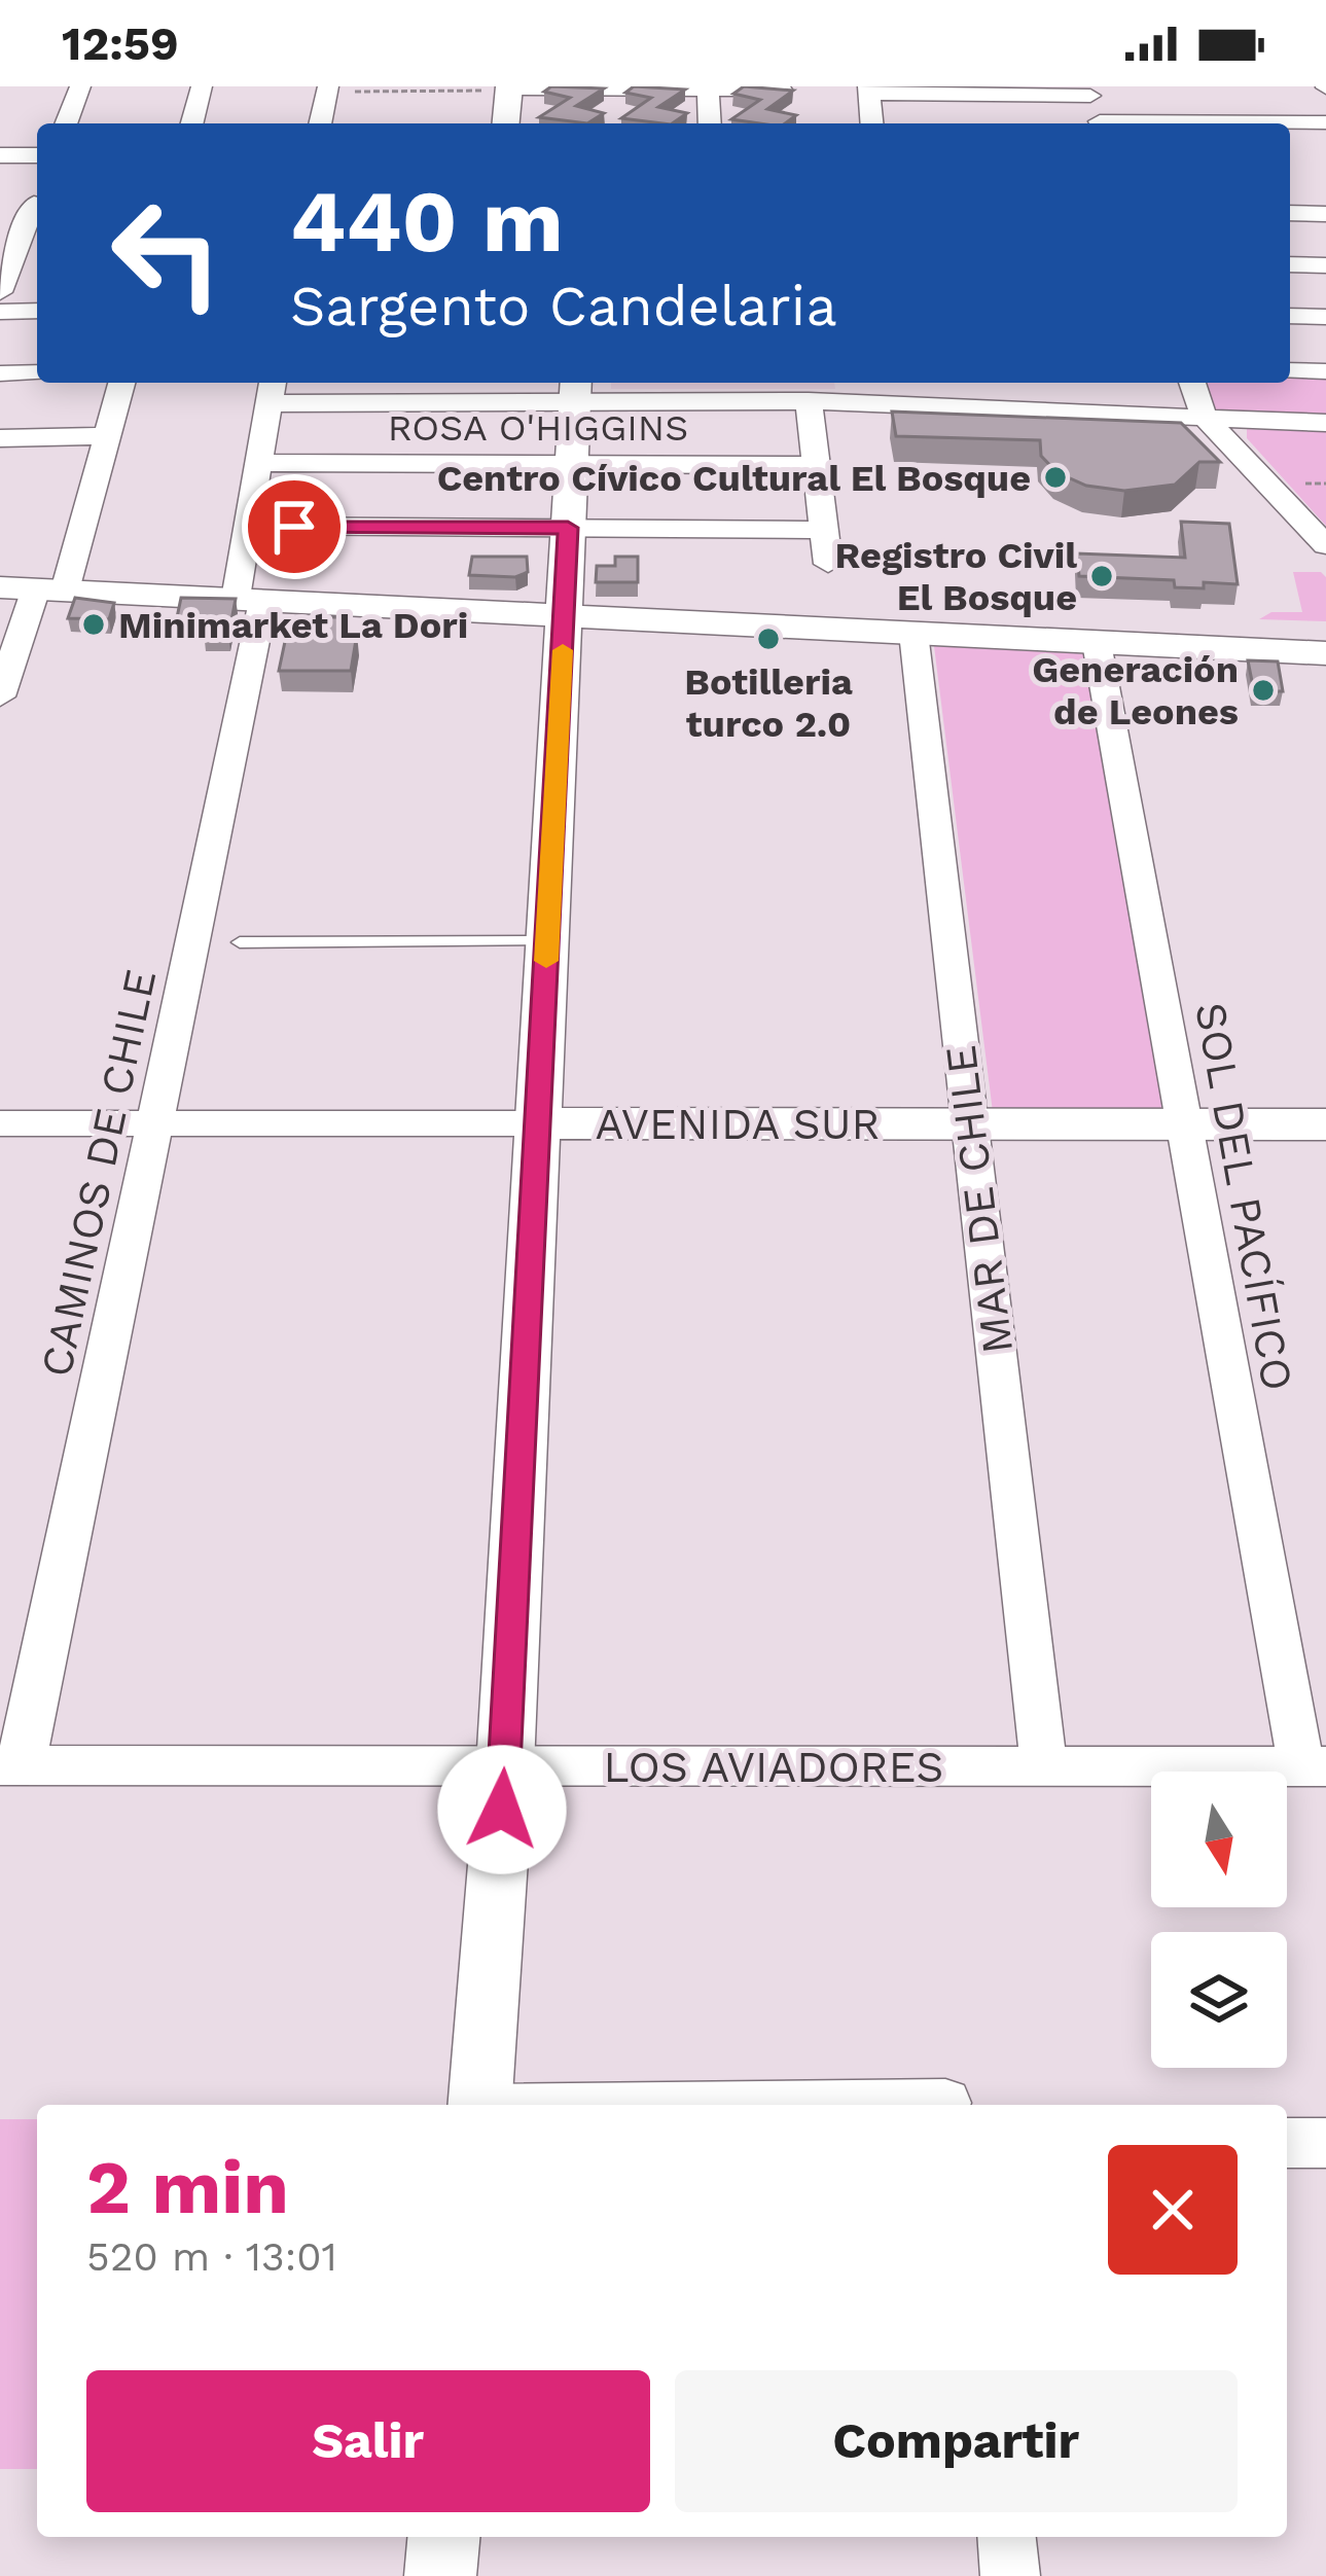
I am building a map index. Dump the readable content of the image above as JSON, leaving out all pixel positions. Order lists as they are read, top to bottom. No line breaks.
{"streets":{"street":["ROSA O'HIGGINS","AVENIDA SUR","CAMINOS DE CHILE","SOL DEL PACÍFICO","MAR DE CHILE","LOS AVIADORES"]},"crossings":[["ROSA O'HIGGINS","CAMINOS DE CHILE"],["AVENIDA SUR","CAMINOS DE CHILE"],["AVENIDA SUR","SOL DEL PACÍFICO"],["AVENIDA SUR","MAR DE CHILE"],["CAMINOS DE CHILE","LOS AVIADORES"],["SOL DEL PACÍFICO","LOS AVIADORES"],["MAR DE CHILE","LOS AVIADORES"]],"places":["Centro Cívico Cultural El Bosque","Registro Civil El Bosque","Minimarket La Dori","Botilleria turco 2.0","Generación de Leones"],"north":"bottom","page":{"status":"12:59","turn":["440 m","Sargento Candelaria"],"heading":["2 min","520 m · 13:01"],"buttons":["Salir","Compartir"]}}
